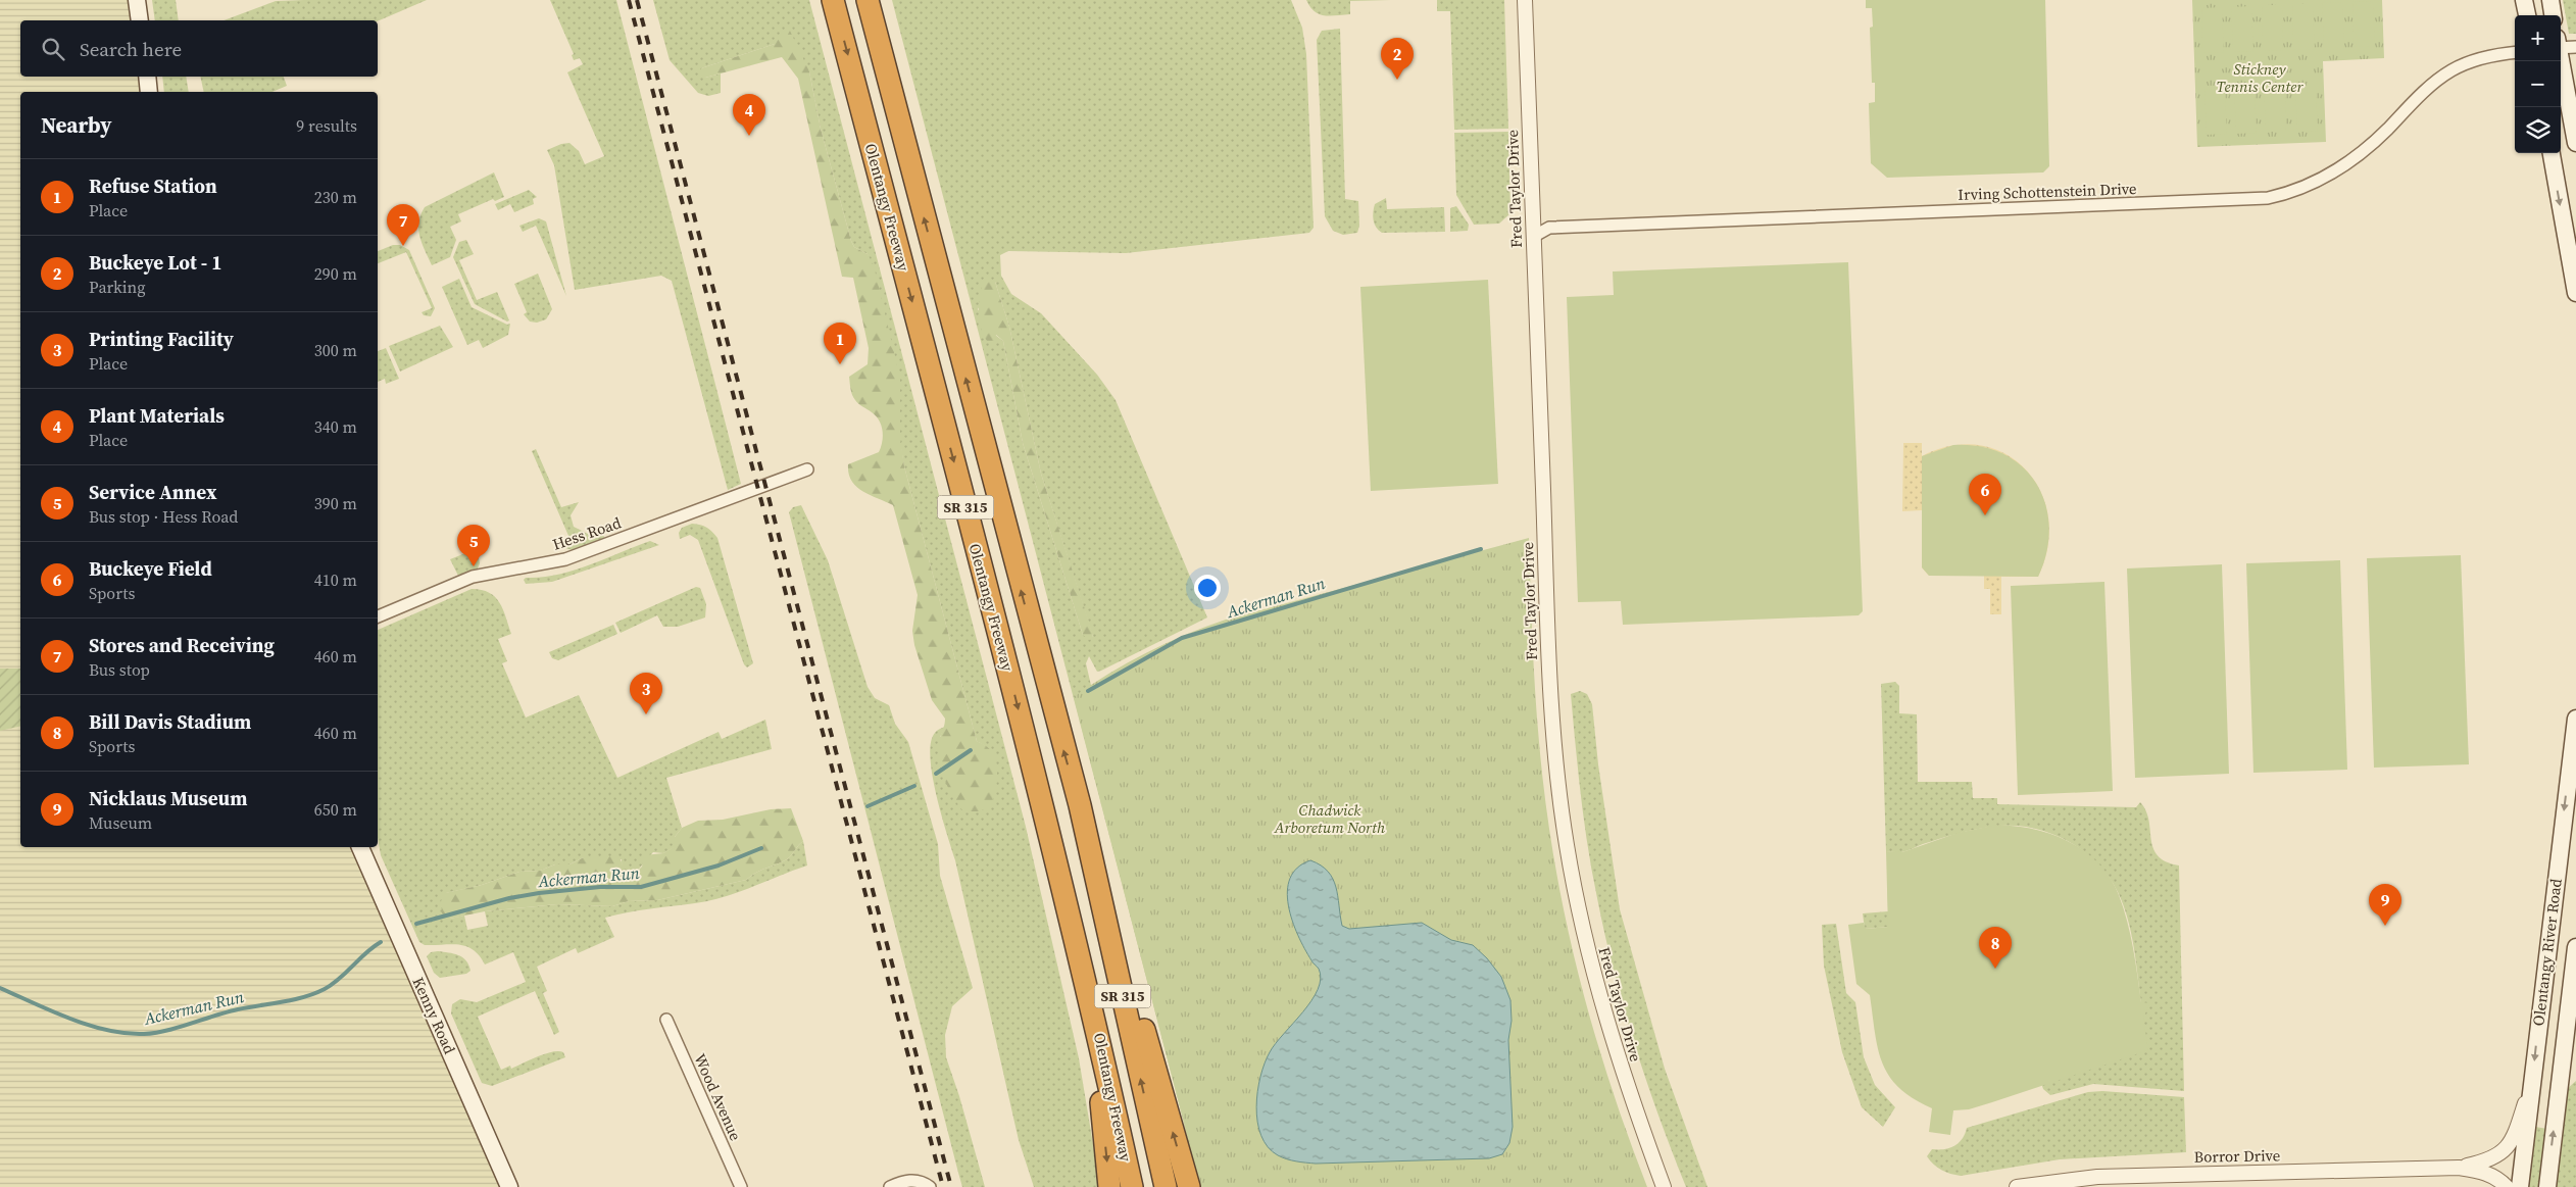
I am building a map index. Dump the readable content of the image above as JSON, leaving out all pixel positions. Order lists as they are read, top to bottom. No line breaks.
{"streets":{"highway":["Olentangy Freeway","SR 315"],"main road":["Olentangy River Road","Kenny Road"],"street":["Fred Taylor Drive","Irving Schottenstein Drive","Hess Road","Wood Avenue","Borror Drive"]},"crossings":[["Fred Taylor Drive","Irving Schottenstein Drive"]],"water":["Ackerman Run"],"parks":["Stickney Tennis Center","Chadwick Arboretum North"],"page":{"map_buttons":["+","−"],"search":"Search here","pins":["2","4","7","1","6","5","3","9","8"],"heading":["Nearby","9 results"],"list":[{"mark":"1","name":"Refuse Station","note":"Place","value":"230 m"},{"mark":"2","name":"Buckeye Lot - 1","note":"Parking","value":"290 m"},{"mark":"3","name":"Printing Facility","note":"Place","value":"300 m"},{"mark":"4","name":"Plant Materials","note":"Place","value":"340 m"},{"mark":"5","name":"Service Annex","note":"Bus stop · Hess Road","value":"390 m"},{"mark":"6","name":"Buckeye Field","note":"Sports","value":"410 m"},{"mark":"7","name":"Stores and Receiving","note":"Bus stop","value":"460 m"},{"mark":"8","name":"Bill Davis Stadium","note":"Sports","value":"460 m"},{"mark":"9","name":"Nicklaus Museum","note":"Museum","value":"650 m"}]}}
